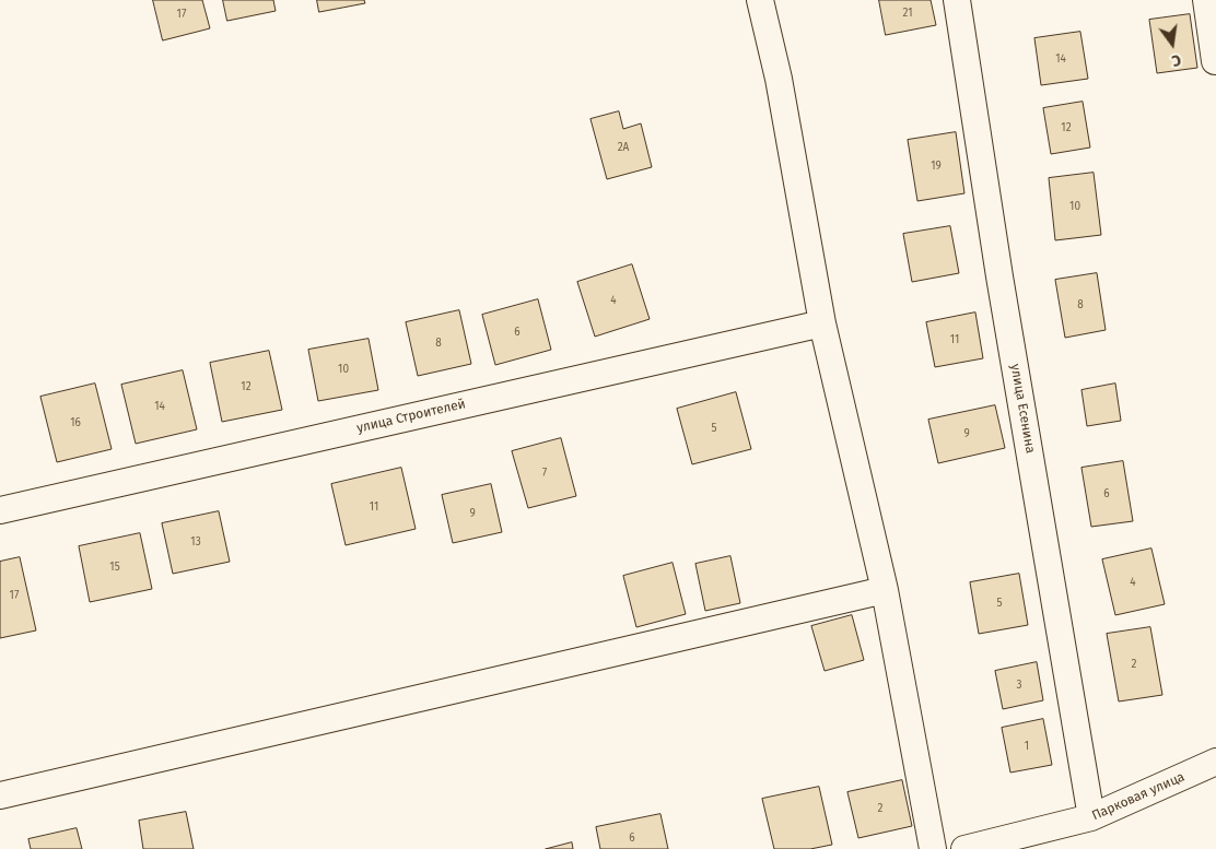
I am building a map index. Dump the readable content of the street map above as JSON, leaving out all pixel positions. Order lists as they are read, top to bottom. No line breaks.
{"streets":{"street":["улица Есенина","улица Строителей","Парковая улица"]},"crossings":[["улица Есенина","Парковая улица"]],"house_numbers":["21","17","14","12","2А","19","10","4","8","6","11","8","10","12","14","16","5","9","7","6","11","9","13","15","4","17","5","2","3","1","2","6"],"north":"bottom"}
